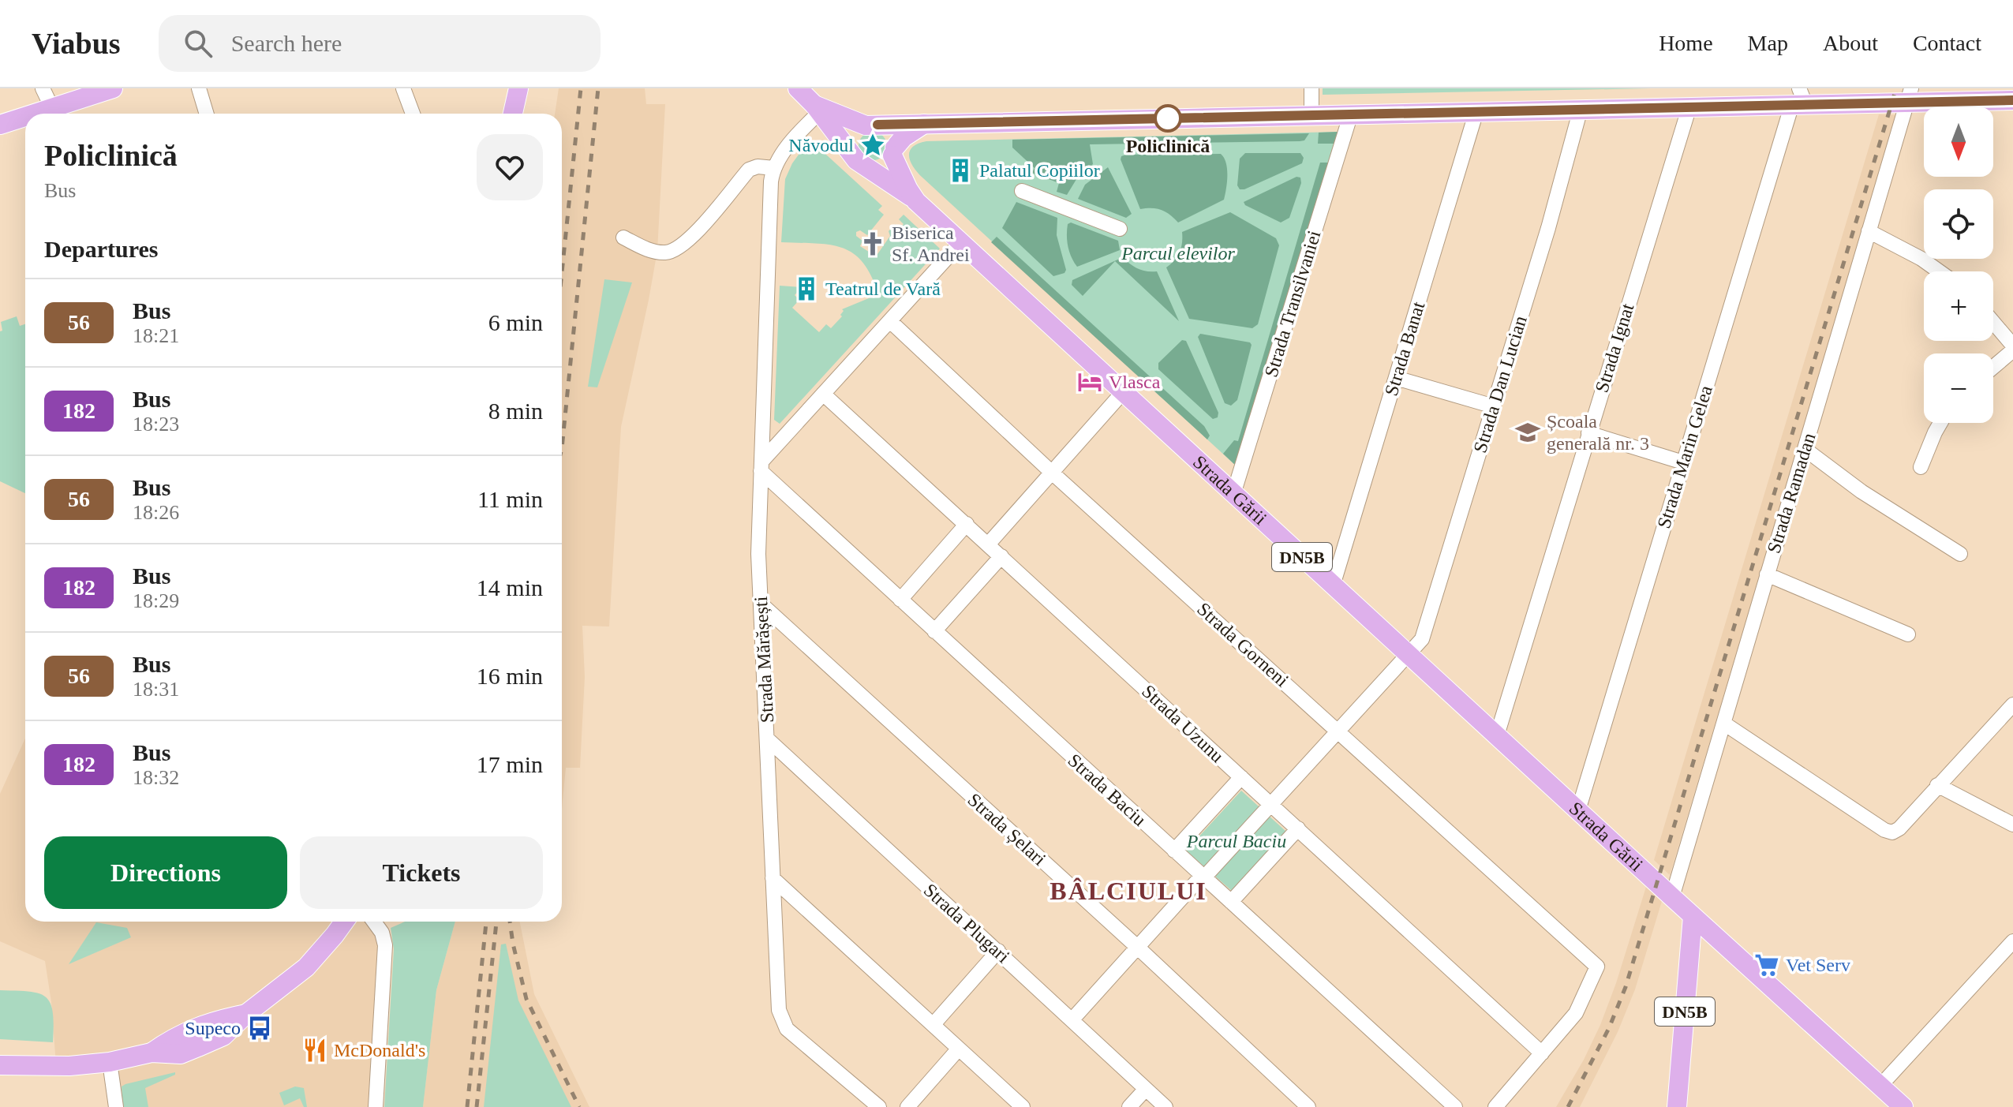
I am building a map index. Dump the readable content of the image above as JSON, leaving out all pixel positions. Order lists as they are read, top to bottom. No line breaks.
{"streets":{"main road":["Strada Gării","DN5B"],"street":["Strada Transilvaniei","Strada Ignat","Strada Banat","Strada Dan Lucian","Strada Marin Gelea","Strada Ramadan","Strada Gorneni","Strada Mărășești","Strada Uzunu","Strada Baciu","Strada Șelari","Strada Plugari"]},"crossings":[["Strada Transilvaniei","Strada Gării"],["Strada Ignat","Strada Gării"],["Strada Banat","Strada Gării"],["Strada Dan Lucian","Strada Gării"],["Strada Dan Lucian","Strada Gorneni"],["Strada Dan Lucian","Strada Uzunu"],["Strada Dan Lucian","Strada Baciu"],["Strada Dan Lucian","Strada Șelari"],["Strada Dan Lucian","Strada Plugari"],["Strada Marin Gelea","Strada Gării"],["Strada Gării","Strada Ramadan"],["Strada Gării","DN5B"],["DN5B","Strada Mărășești"],["Strada Gorneni","Strada Uzunu"],["Strada Mărășești","Strada Baciu"],["Strada Mărășești","Strada Șelari"],["Strada Mărășești","Strada Plugari"]],"districts":["BÂLCIULUI"],"parks":["Parcul elevilor","Parcul Baciu"],"places":{"other":["Policlinică"],"place":["Năvodul"],"building":["Palatul Copiilor","Teatrul de Vară"],"church":["Biserica Sf. Andrei"],"hotel":["Vlasca"],"school or university":["Școala generală nr. 3"],"supermarket":["Vet Serv"],"bus stop":["Supeco"],"restaurant":["McDonald's"]},"lines":["bus line 56"],"north":"bottom","page":{"header":"Viabus","search":"Search here","nav":["Home","Map","About","Contact"],"map_buttons":["+","−"],"heading":[["Policlinică","Bus"],"Departures"],"list":[{"mark":"56","name":"Bus","note":"18:21","value":"6 min"},{"mark":"182","name":"Bus","note":"18:23","value":"8 min"},{"mark":"56","name":"Bus","note":"18:26","value":"11 min"},{"mark":"182","name":"Bus","note":"18:29","value":"14 min"},{"mark":"56","name":"Bus","note":"18:31","value":"16 min"},{"mark":"182","name":"Bus","note":"18:32","value":"17 min"}],"buttons":["Directions","Tickets"]}}
